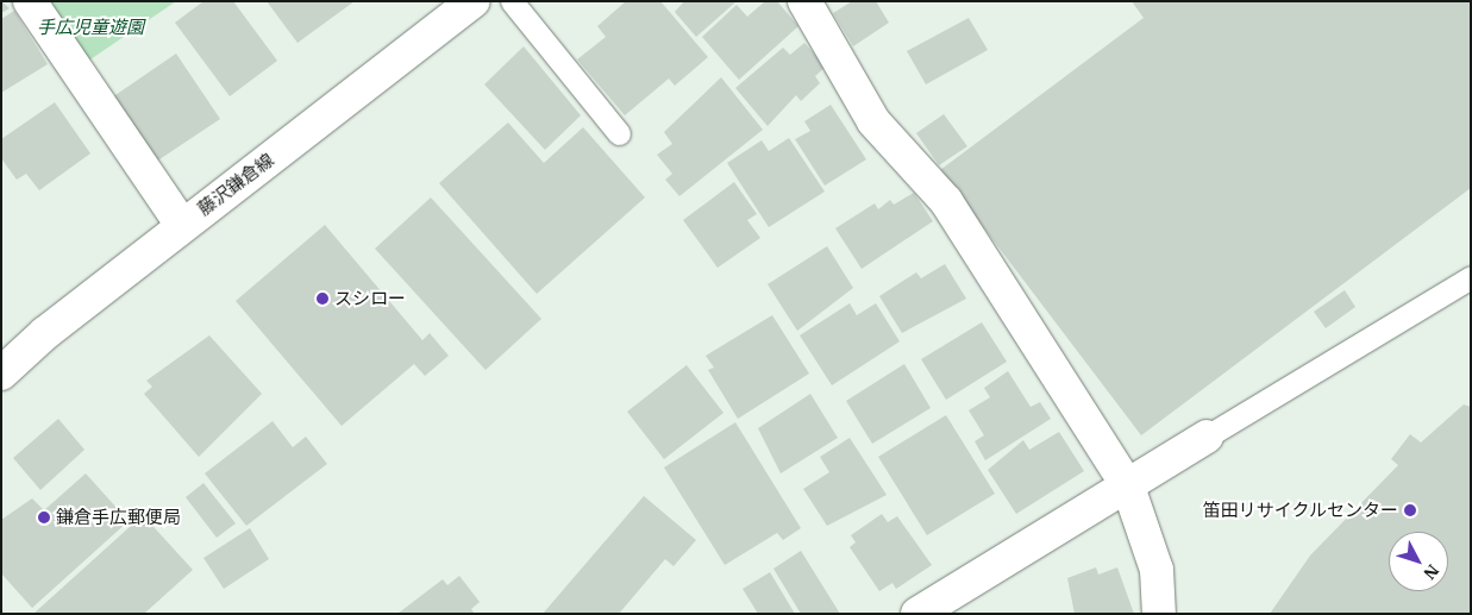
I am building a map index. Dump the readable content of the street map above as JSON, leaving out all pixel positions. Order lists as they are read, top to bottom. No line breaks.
{"streets":{"street":["藤沢鎌倉線"]},"parks":["手広児童遊園"],"places":["スシロー","笛田リサイクルセンター","鎌倉手広郵便局"],"north":"bottom right"}
